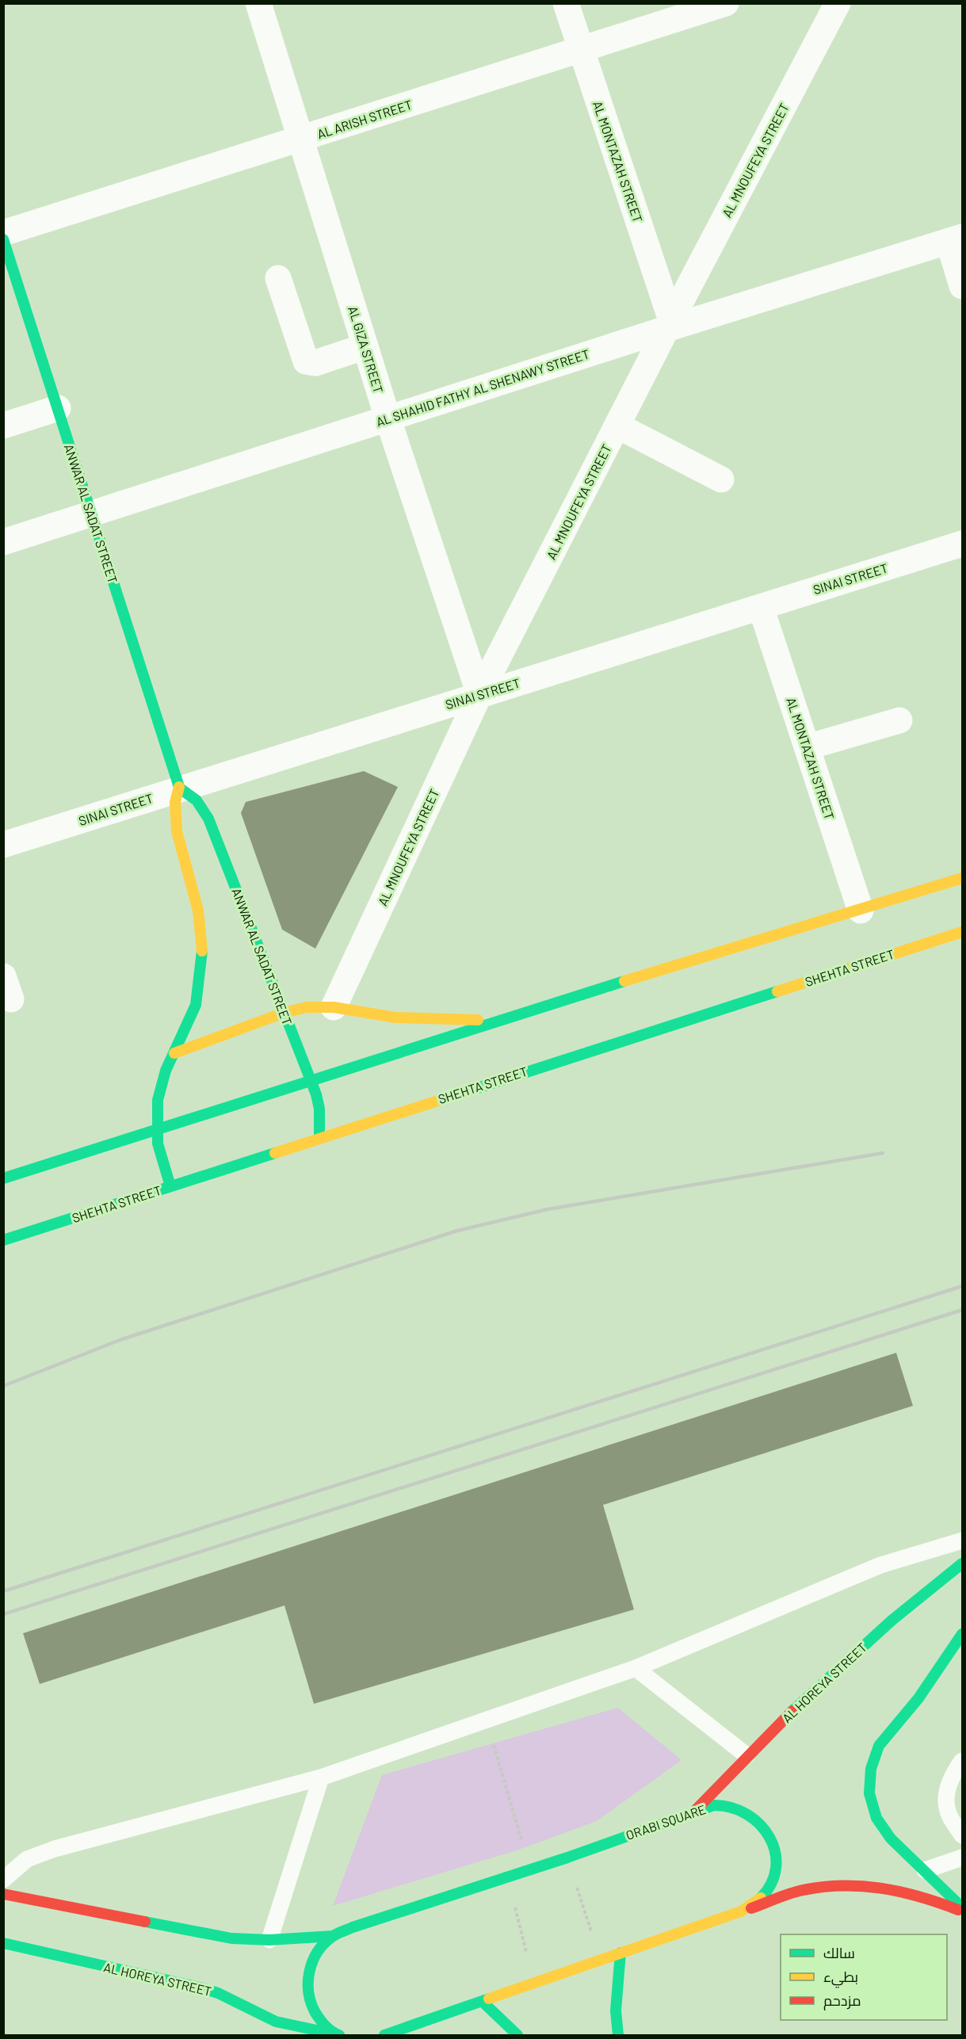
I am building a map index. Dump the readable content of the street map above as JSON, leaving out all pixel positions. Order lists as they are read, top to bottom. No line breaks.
{"streets":{"main road":["ANWAR AL SADAT STREET","SHEHTA STREET","AL HOREYA STREET","ORABI SQUARE"],"street":["AL ARISH STREET","AL MNOUFEYA STREET","AL MONTAZAH STREET","AL GIZA STREET","AL SHAHID FATHY AL SHENAWY STREET","SINAI STREET"]},"crossings":[["AL ARISH STREET","AL MONTAZAH STREET"],["AL ARISH STREET","AL GIZA STREET"],["AL MNOUFEYA STREET","AL MONTAZAH STREET"],["AL MNOUFEYA STREET","AL GIZA STREET"],["AL MNOUFEYA STREET","AL SHAHID FATHY AL SHENAWY STREET"],["AL MNOUFEYA STREET","SINAI STREET"],["AL MONTAZAH STREET","AL SHAHID FATHY AL SHENAWY STREET"],["AL MONTAZAH STREET","SINAI STREET"],["AL GIZA STREET","AL SHAHID FATHY AL SHENAWY STREET"],["AL GIZA STREET","SINAI STREET"],["AL SHAHID FATHY AL SHENAWY STREET","ANWAR AL SADAT STREET"],["ANWAR AL SADAT STREET","SINAI STREET"],["ANWAR AL SADAT STREET","SHEHTA STREET"],["AL HOREYA STREET","ORABI SQUARE"]],"legend":["سالك","بطيء","مزدحم"]}
